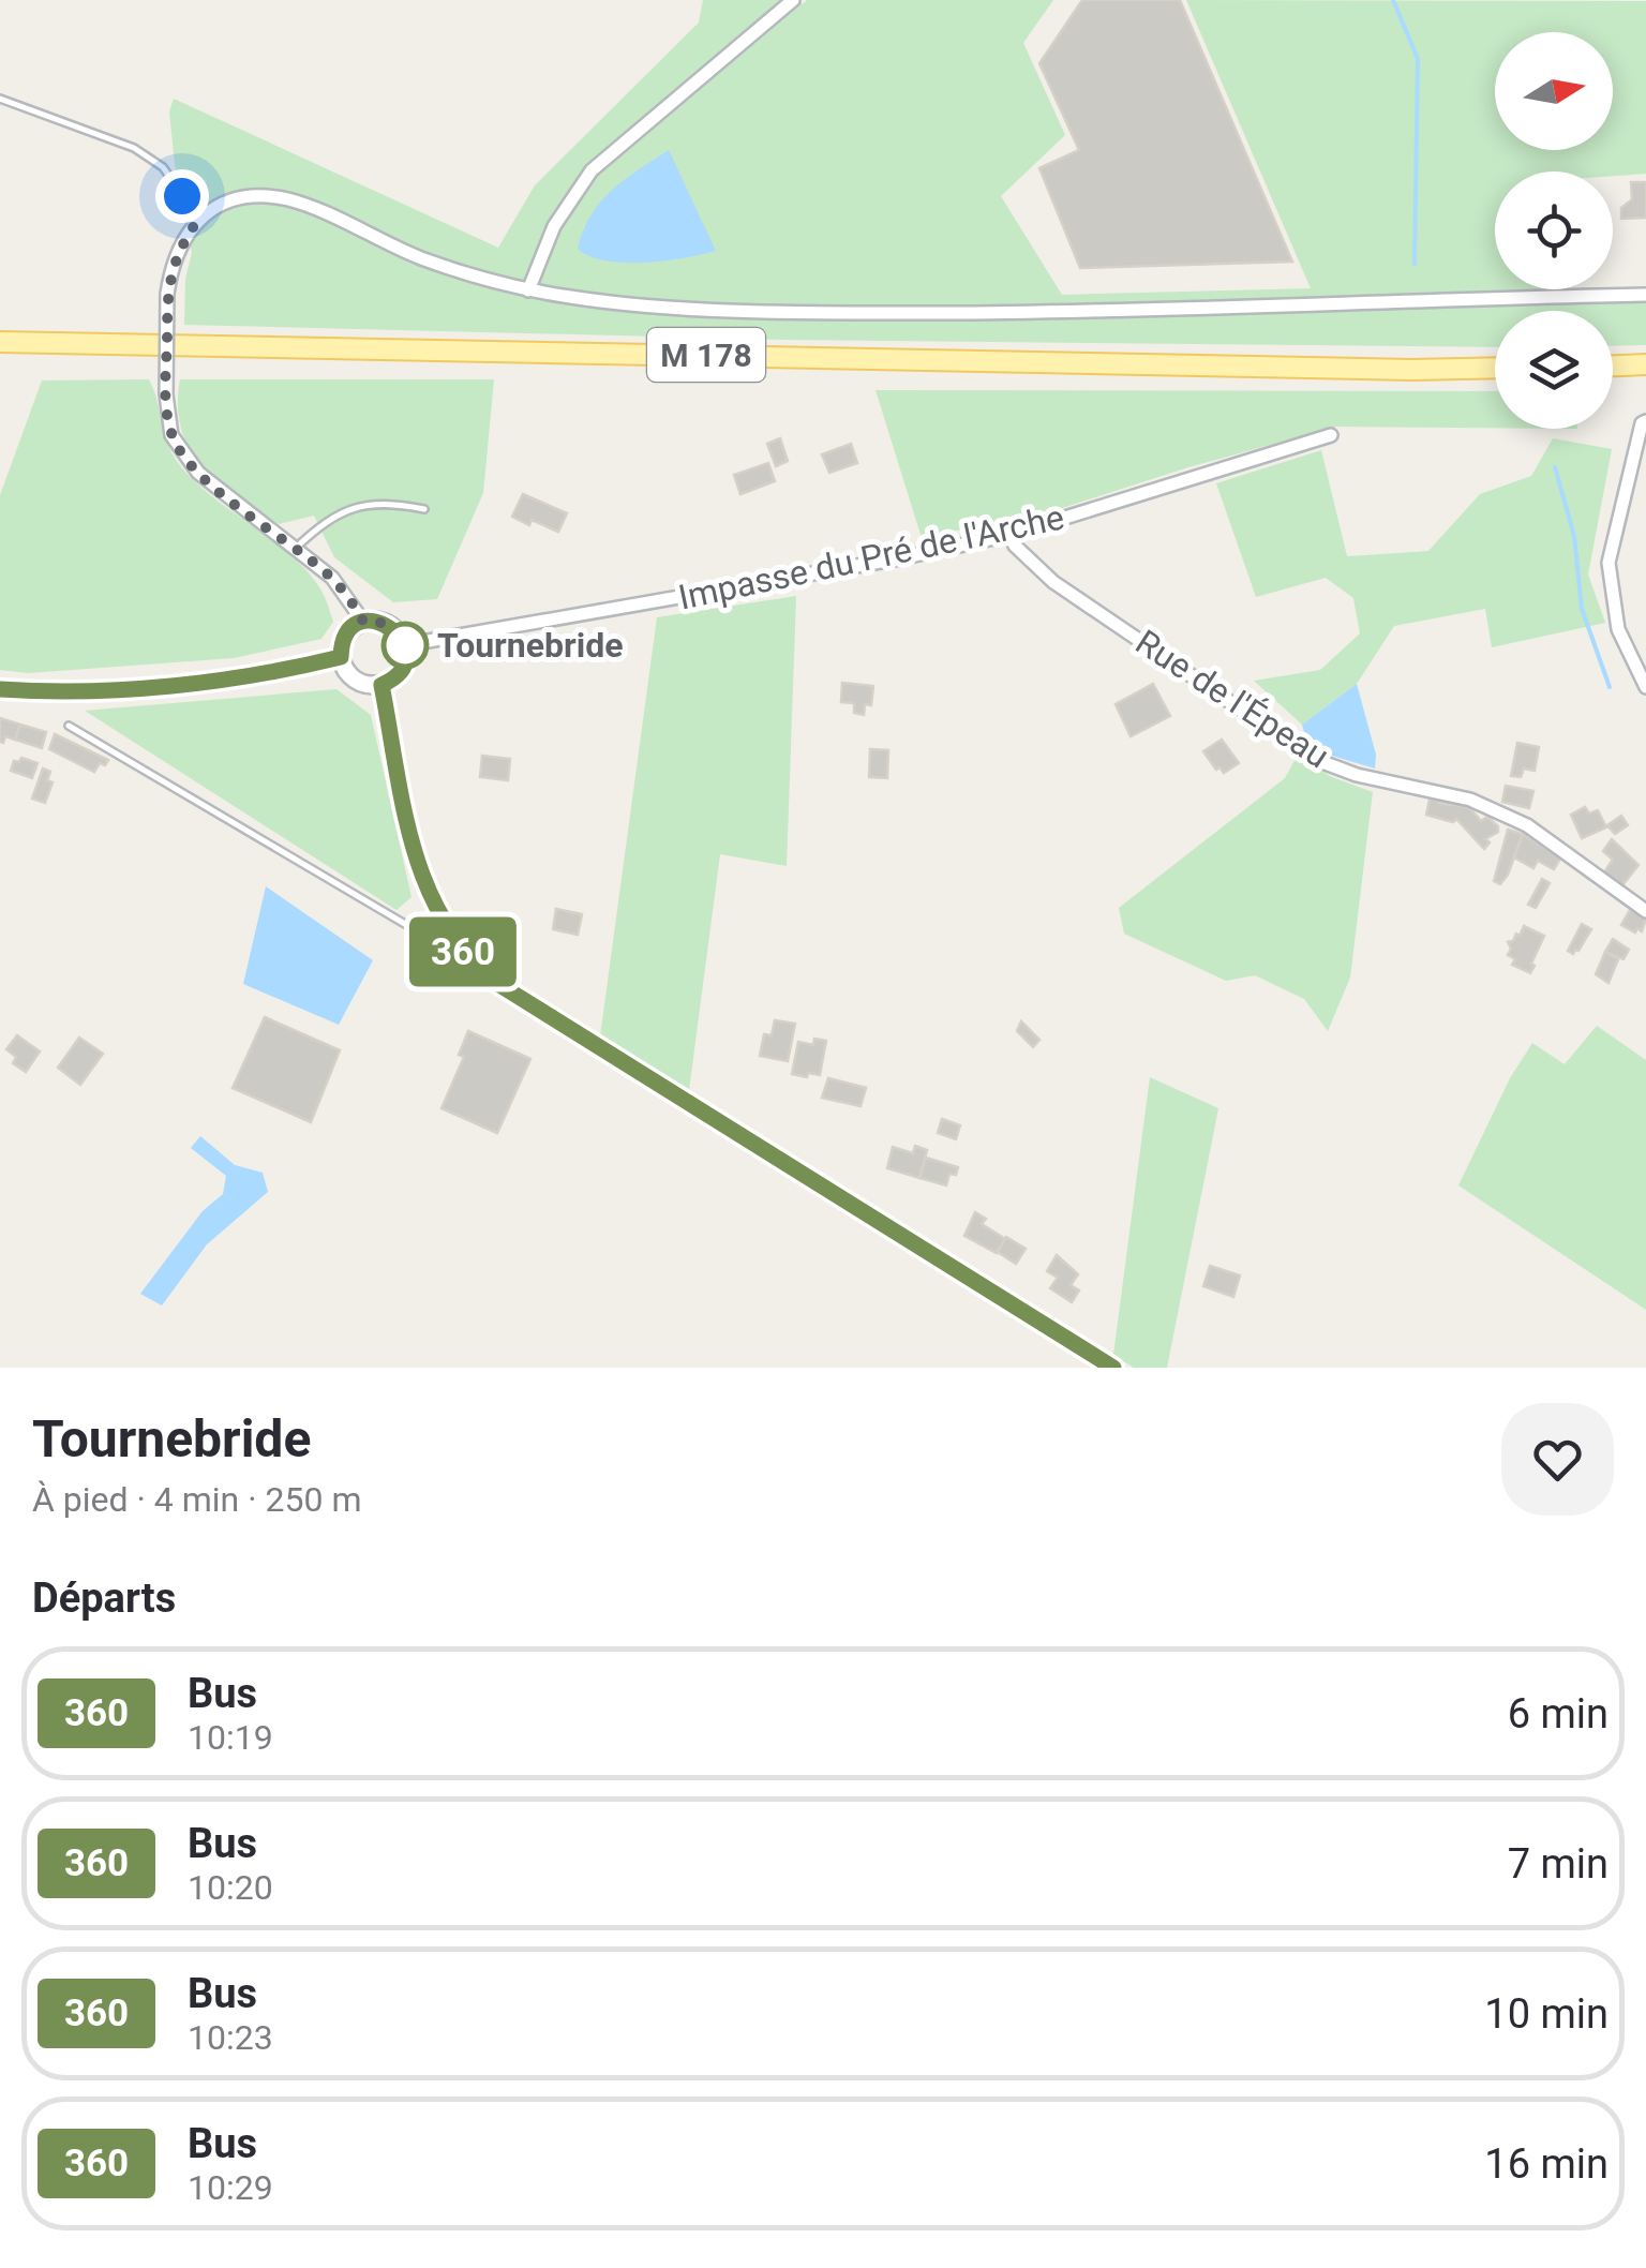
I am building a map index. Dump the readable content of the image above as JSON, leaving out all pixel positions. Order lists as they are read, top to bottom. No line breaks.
{"streets":{"main road":["M 178"],"street":["Impasse du Pré de l'Arche","Rue de l'Épeau"]},"crossings":[["Impasse du Pré de l'Arche","Rue de l'Épeau"]],"places":["Tournebride"],"lines":["bus line 360"],"north":"right","page":{"on_map":"360","heading":[["Tournebride","À pied · 4 min · 250 m"],"Départs"],"list":[{"mark":"360","name":"Bus","note":"10:19","value":"6 min"},{"mark":"360","name":"Bus","note":"10:20","value":"7 min"},{"mark":"360","name":"Bus","note":"10:23","value":"10 min"},{"mark":"360","name":"Bus","note":"10:29","value":"16 min"}]}}
